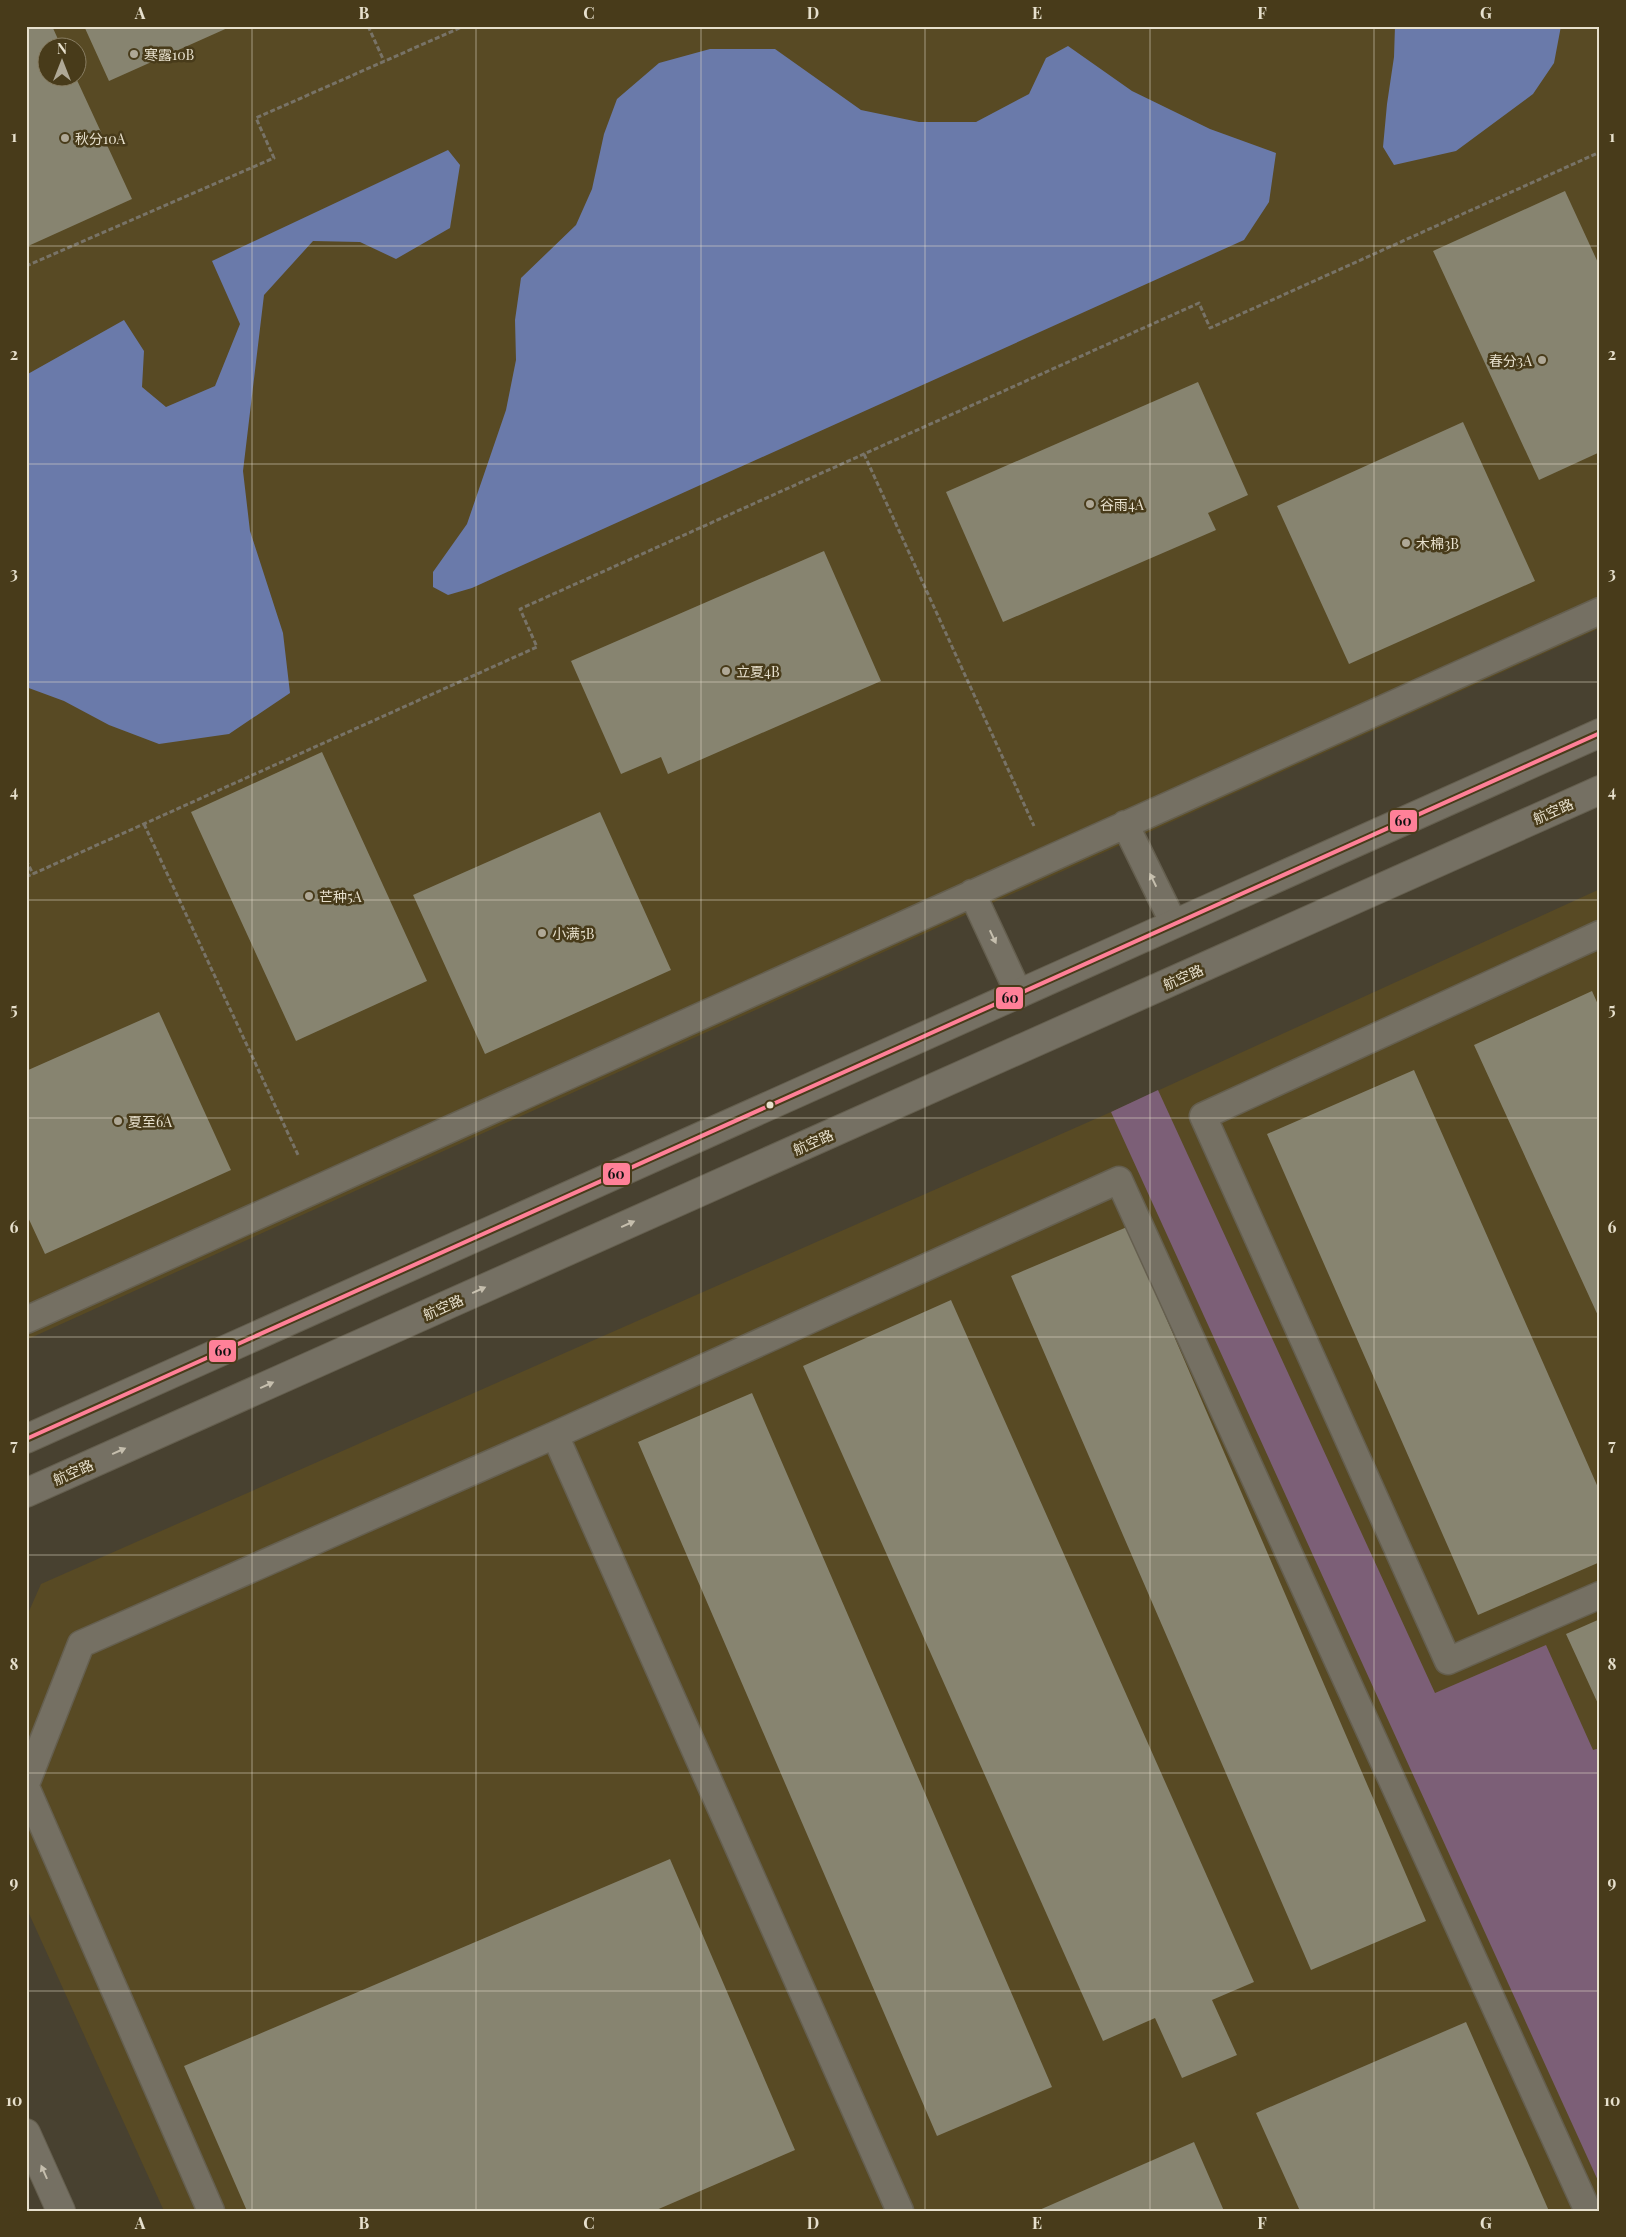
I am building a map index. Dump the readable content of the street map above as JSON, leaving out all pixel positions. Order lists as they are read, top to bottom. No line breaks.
{"streets":{"street":["航空路"]},"places":["寒露10B","秋分10A","春分3A","谷雨4A","木棉3B","立夏4B","芒种5A","小满5B","夏至6A"],"lines":["transit line 60"],"north":"top","grid":{"columns":["A","B","C","D","E","F","G"],"rows":["1","2","3","4","5","6","7","8","9","10"]}}
